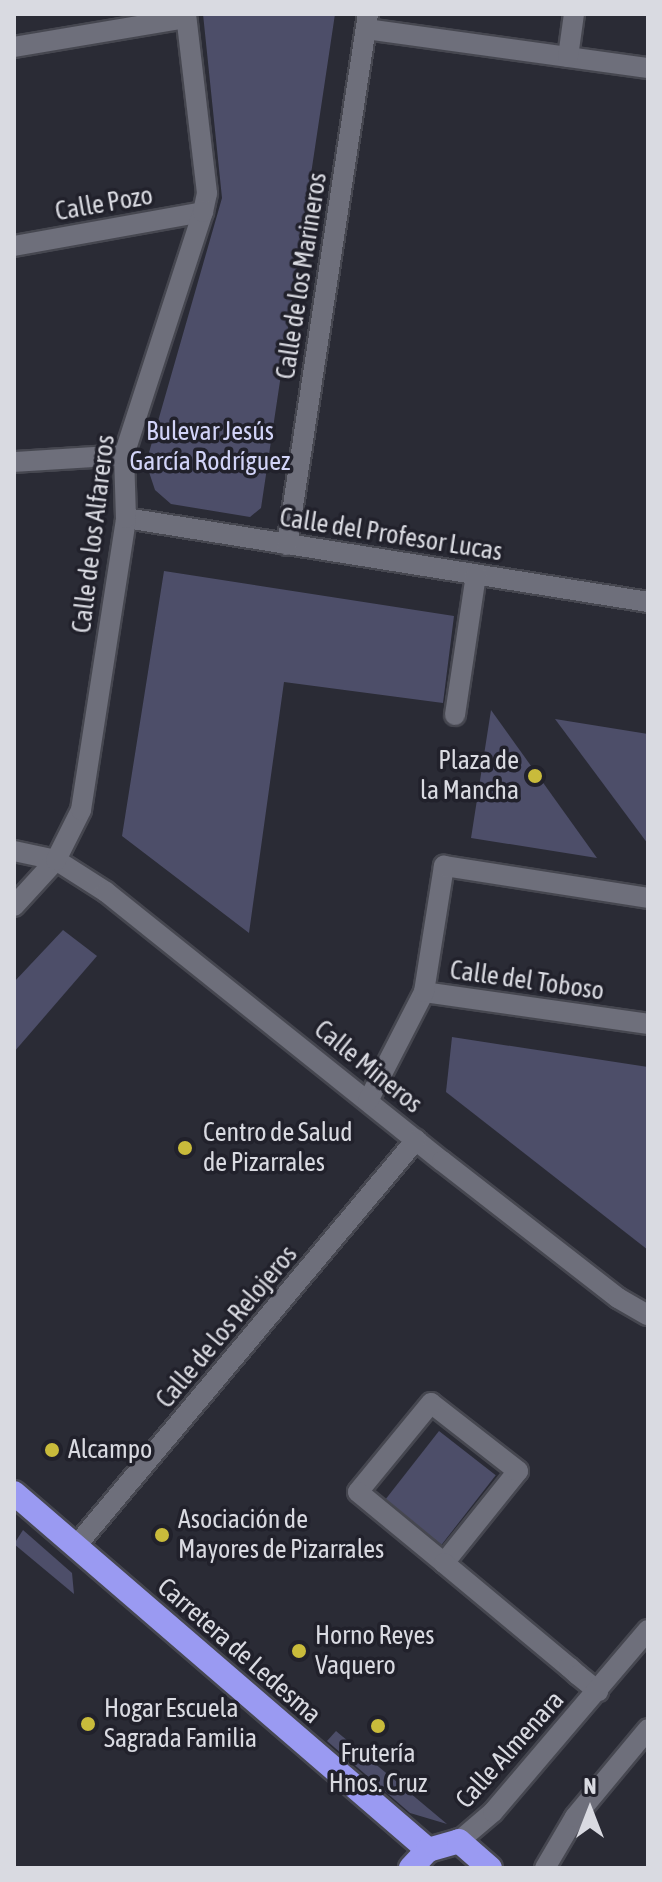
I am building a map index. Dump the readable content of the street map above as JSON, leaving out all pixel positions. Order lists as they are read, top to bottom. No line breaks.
{"streets":{"highway":["Carretera de Ledesma"],"street":["Calle Pozo","Calle de los Marineros","Calle de los Alfareros","Calle del Profesor Lucas","Calle del Toboso","Calle Mineros","Calle de los Relojeros","Calle Almenara"]},"crossings":[["Calle Pozo","Calle de los Alfareros"],["Calle de los Marineros","Calle del Profesor Lucas"],["Calle de los Alfareros","Calle del Profesor Lucas"],["Calle de los Alfareros","Calle Mineros"],["Calle del Toboso","Calle Mineros"],["Calle Mineros","Calle de los Relojeros"],["Calle de los Relojeros","Carretera de Ledesma"]],"parks":["Bulevar Jesús García Rodríguez"],"places":["Plaza de la Mancha","Centro de Salud de Pizarrales","Alcampo","Asociación de Mayores de Pizarrales","Horno Reyes Vaquero","Hogar Escuela Sagrada Familia","Frutería Hnos. Cruz"],"north":"top"}
